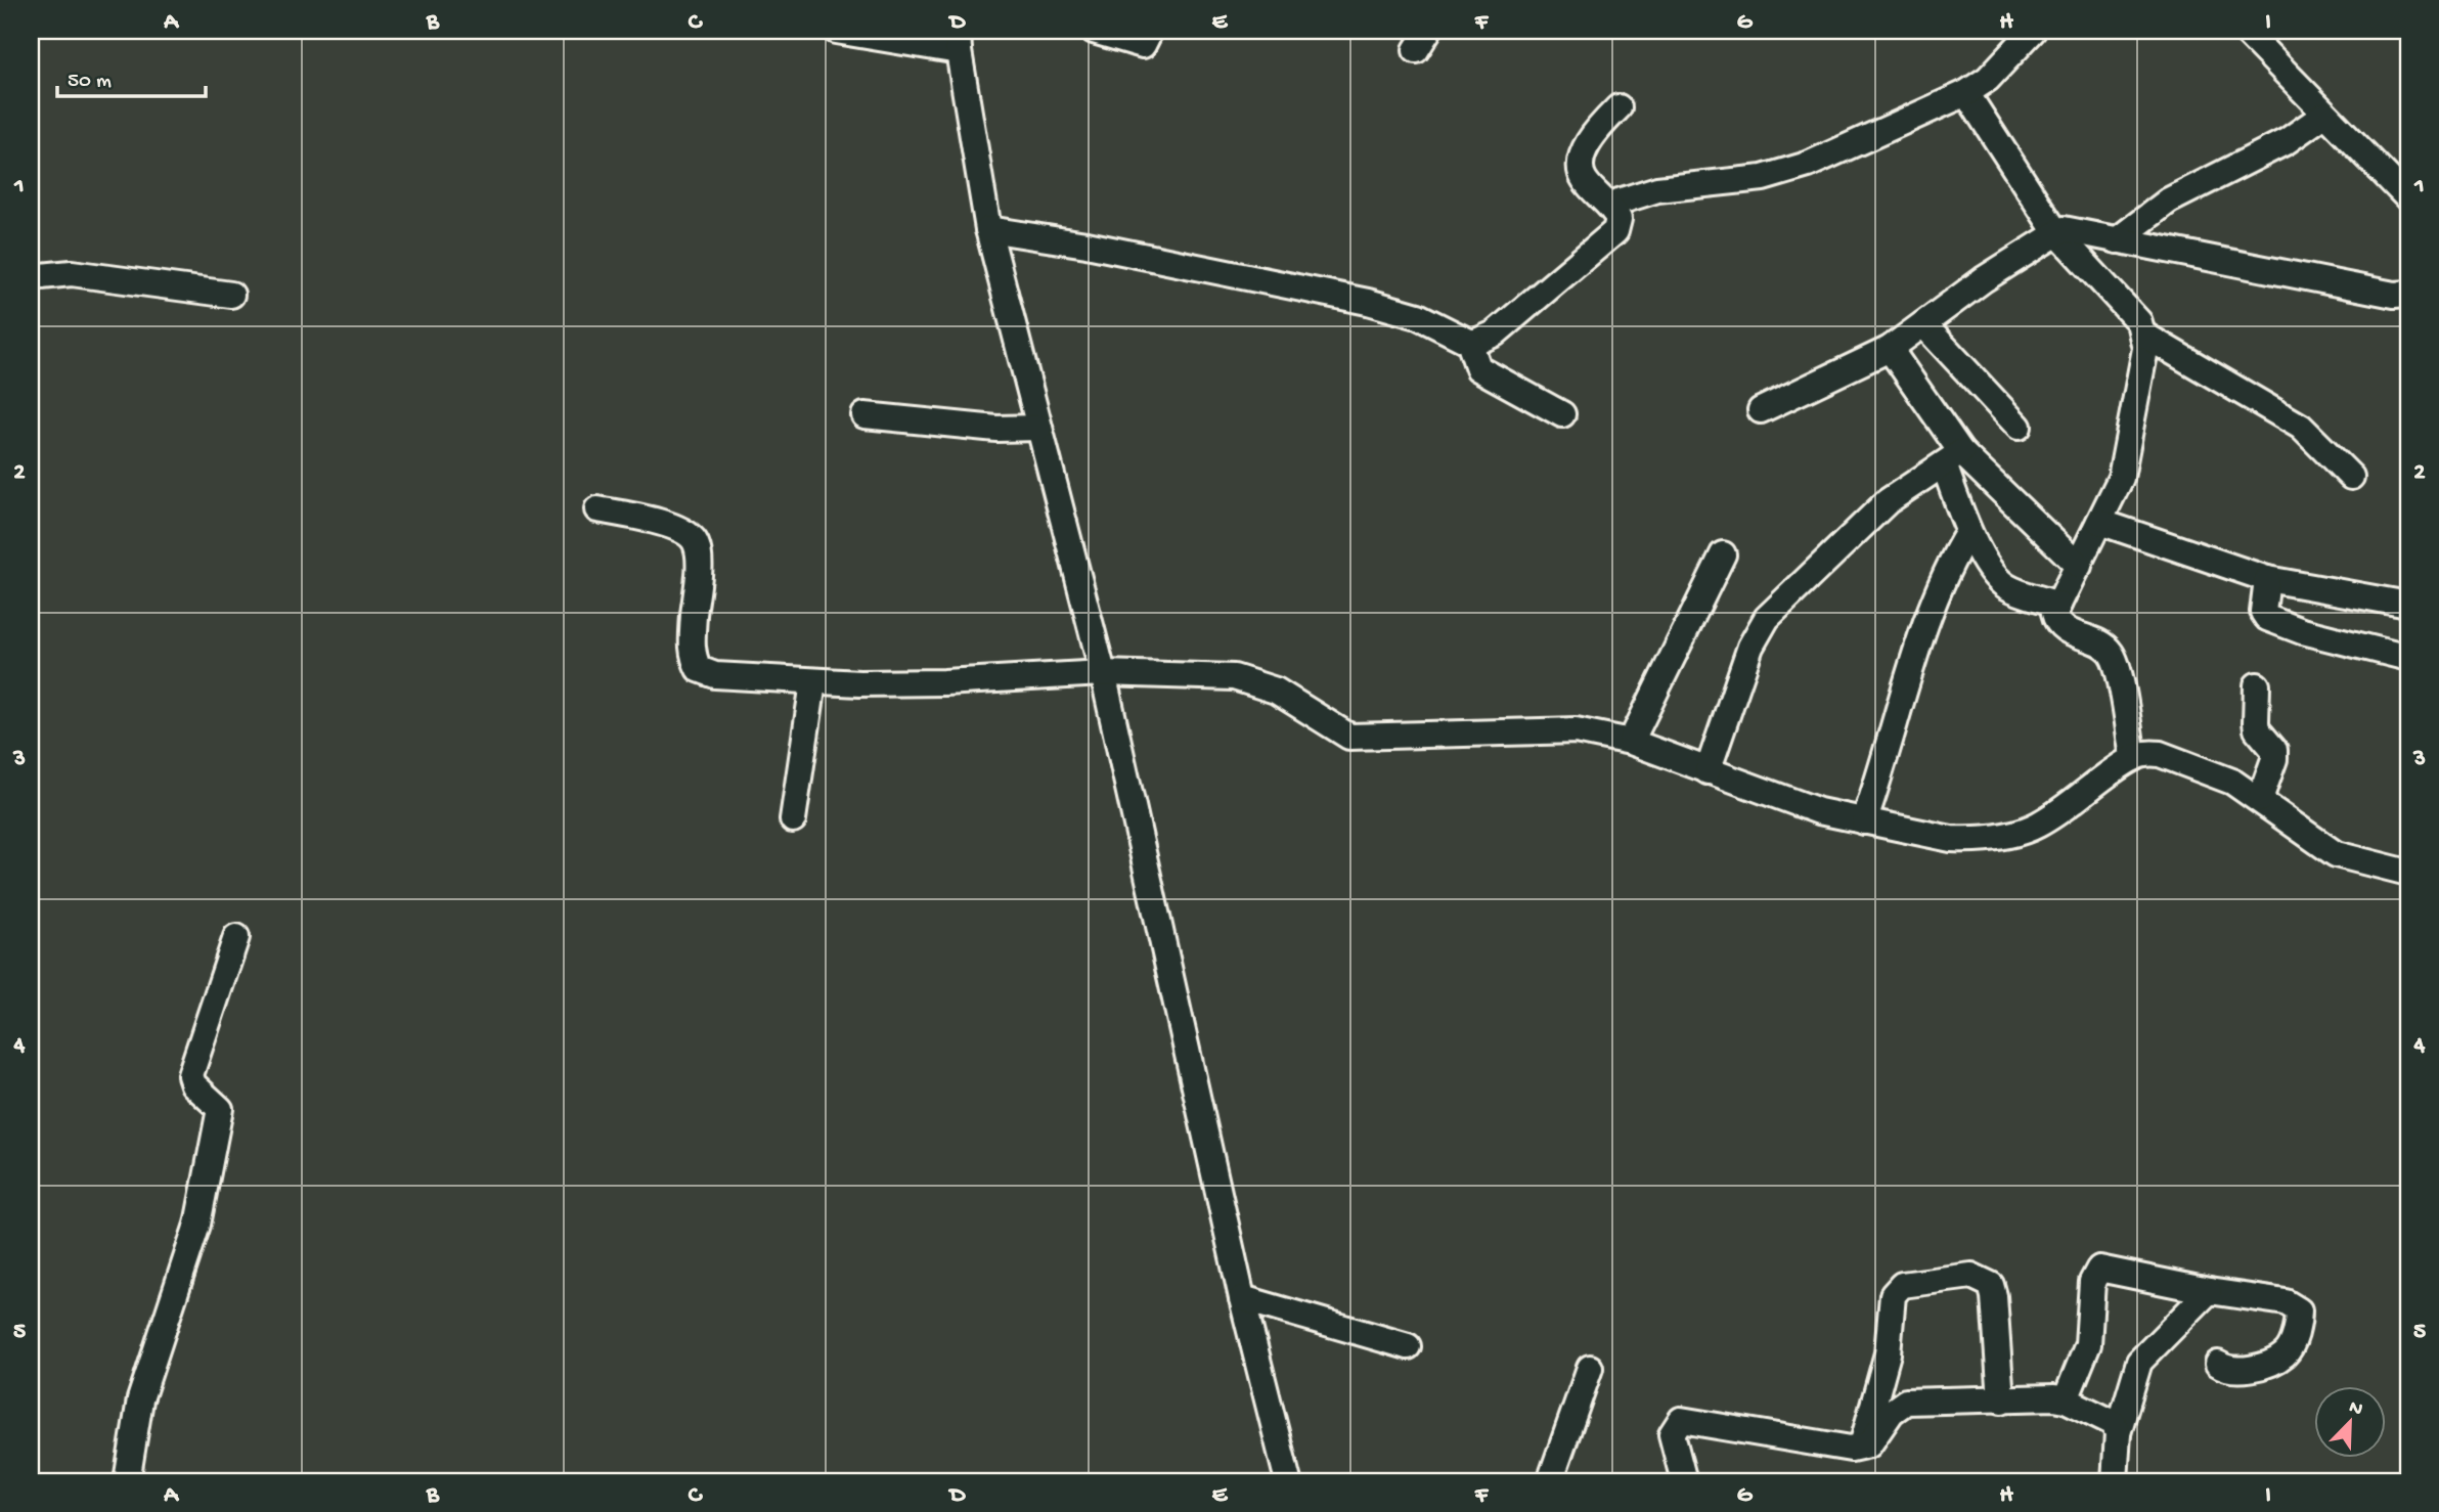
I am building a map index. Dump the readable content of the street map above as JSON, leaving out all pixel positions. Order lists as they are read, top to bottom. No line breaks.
{"scale_bar":"50 m","north":"top right","grid":{"columns":["A","B","C","D","E","F","G","H","I"],"rows":["1","2","3","4","5"]}}
